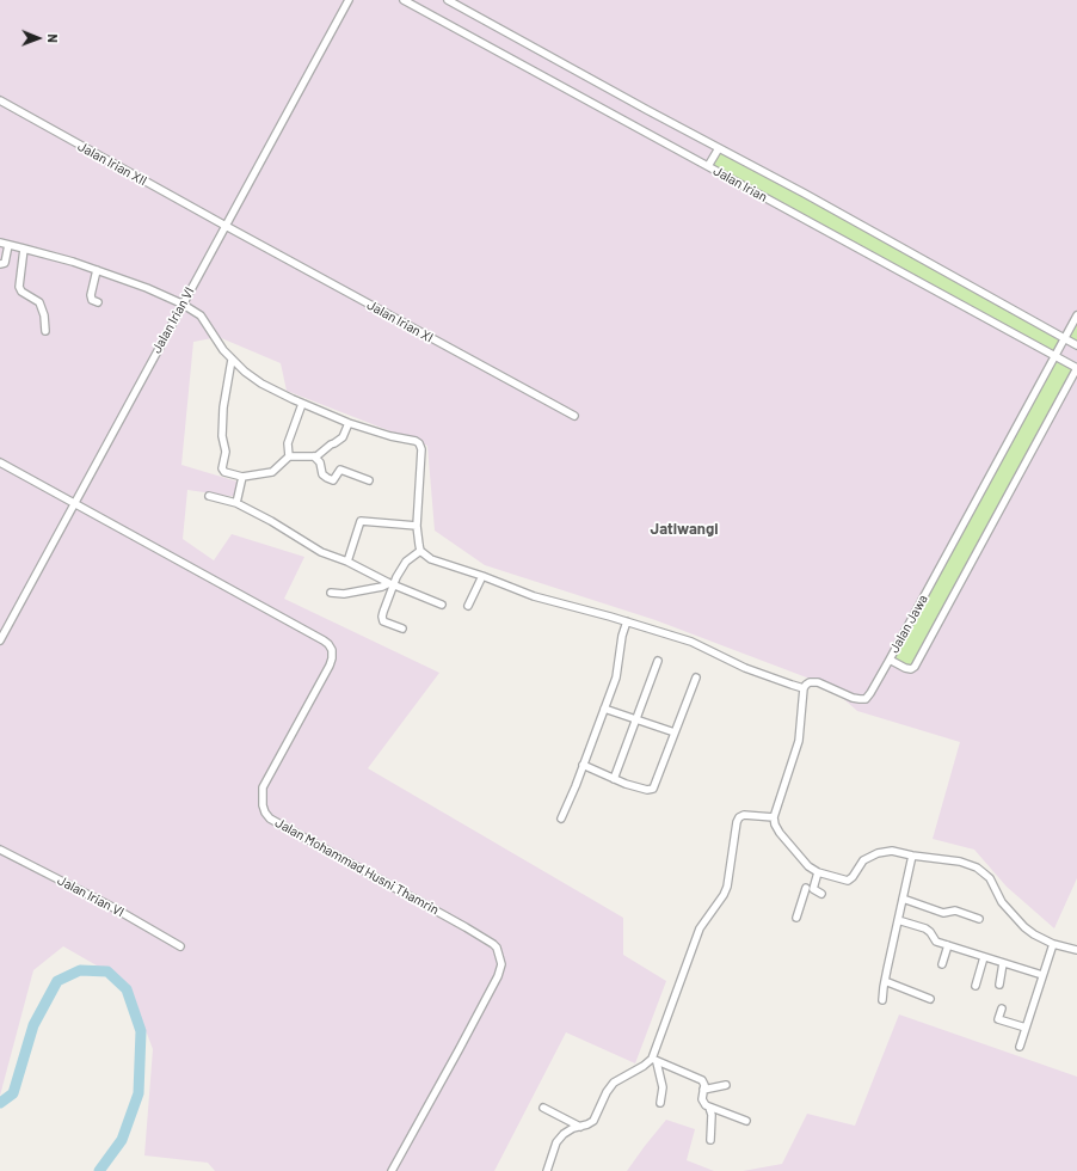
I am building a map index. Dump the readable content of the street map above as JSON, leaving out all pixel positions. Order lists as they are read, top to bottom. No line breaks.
{"streets":{"street":["Jalan Irian XII","Jalan Irian","Jalan Irian VI","Jalan Irian XI","Jalan Jawa","Jalan Mohammad Husni Thamrin"]},"crossings":[["Jalan Irian XII","Jalan Irian VI"],["Jalan Irian XII","Jalan Irian XI"],["Jalan Irian","Jalan Jawa"],["Jalan Irian VI","Jalan Irian XI"],["Jalan Irian VI","Jalan Mohammad Husni Thamrin"]],"districts":["Jatiwangi"],"north":"right"}
